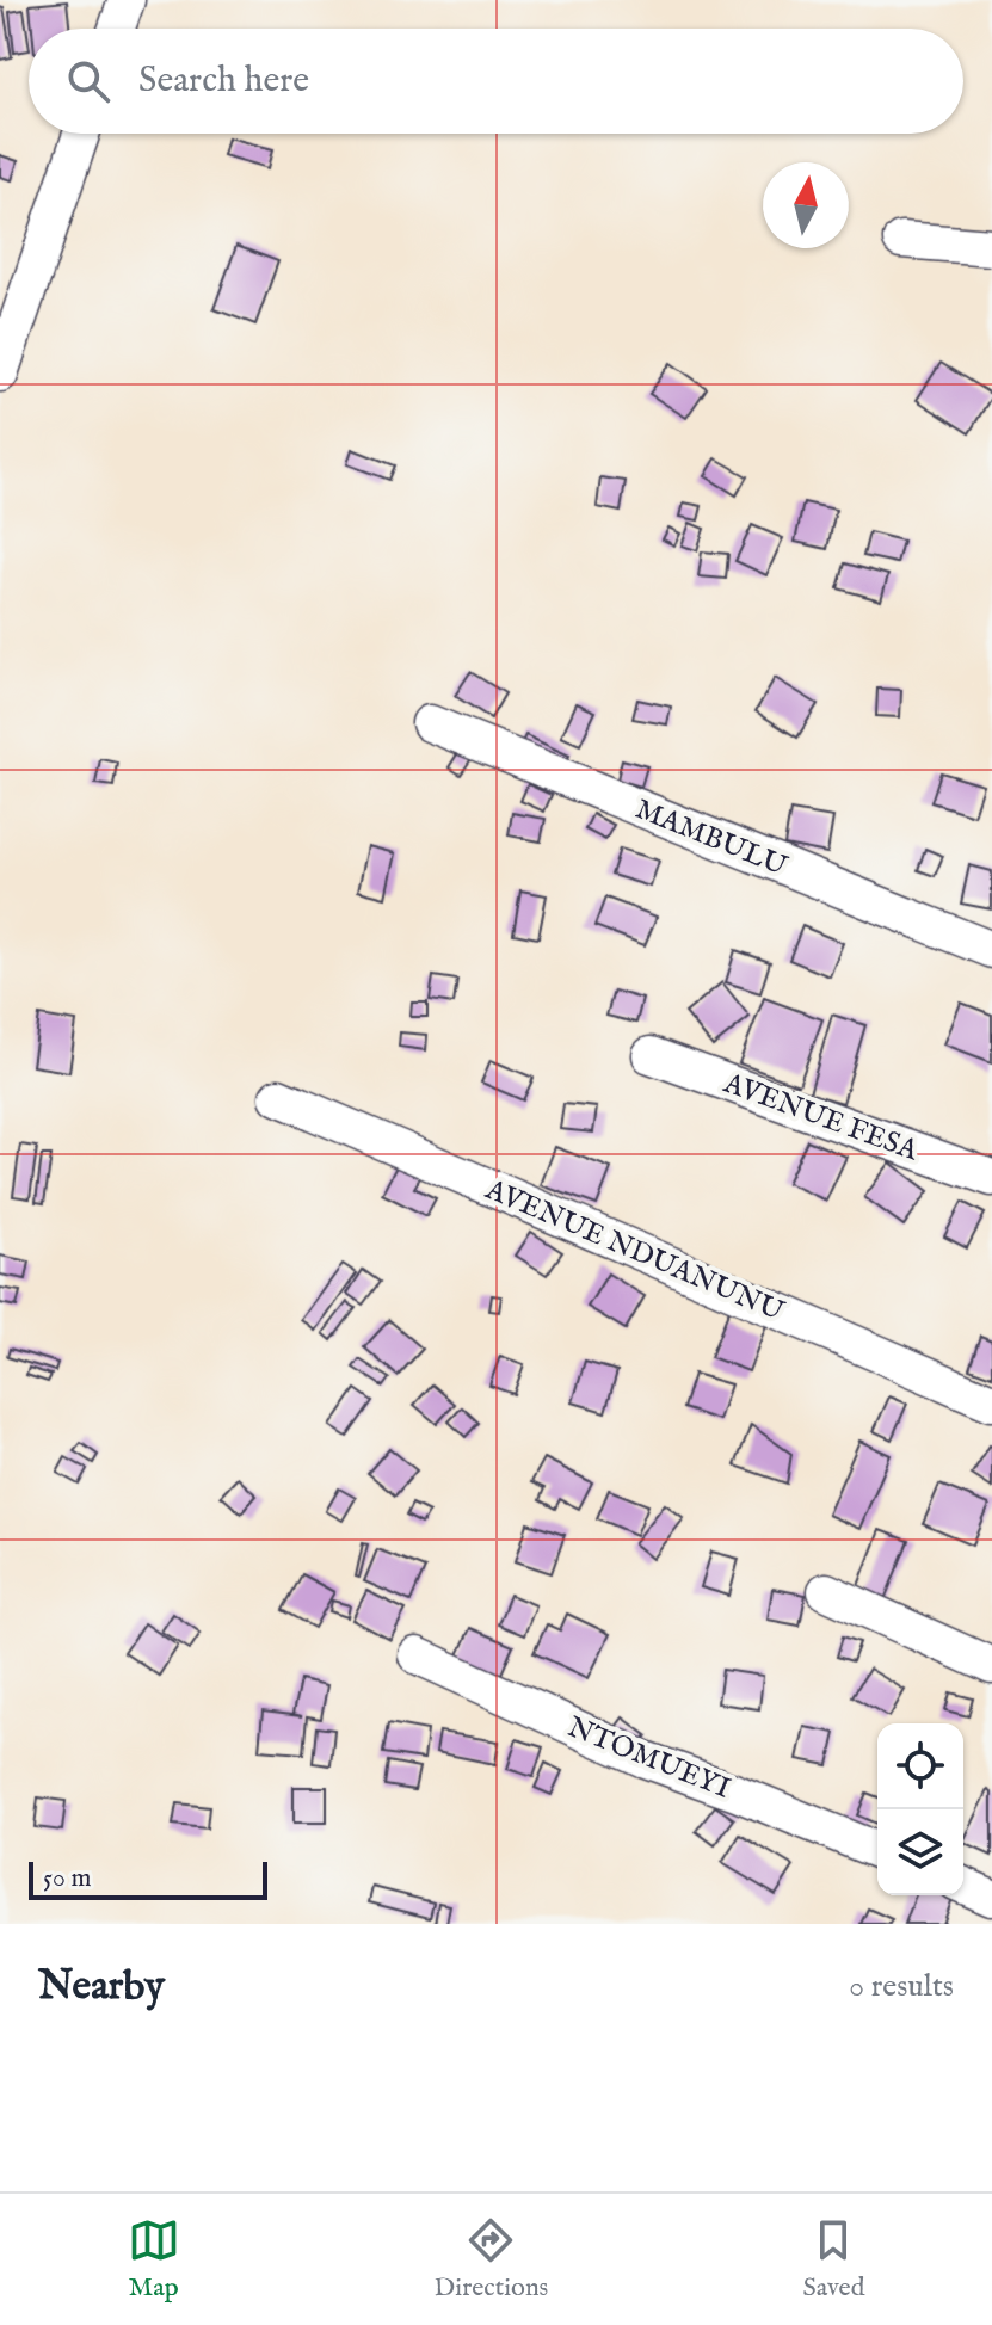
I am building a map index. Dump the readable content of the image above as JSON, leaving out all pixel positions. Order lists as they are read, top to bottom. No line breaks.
{"streets":{"street":["MAMBULU","AVENUE FESA","AVENUE NDUANUNU","NTOMUEYI"]},"scale_bar":"50 m","north":"top","page":{"search":"Search here","scale":"50 m","heading":["Nearby","0 results"],"nav":["Map","Directions","Saved"]}}
